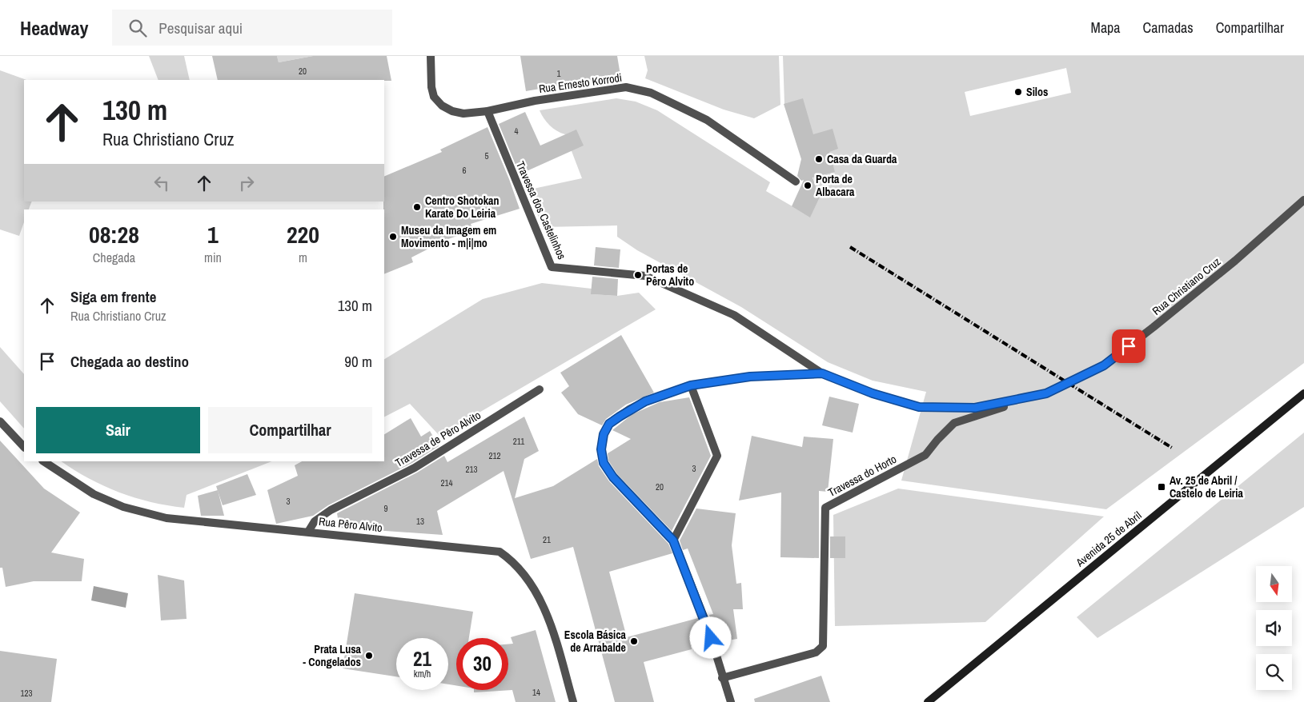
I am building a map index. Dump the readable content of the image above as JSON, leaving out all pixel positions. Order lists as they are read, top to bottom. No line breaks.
{"streets":{"main road":["Avenida 25 de Abril"],"street":["Rua Ernesto Korrodi","Travessa dos Castelinhos","Rua Christiano Cruz","Travessa de Pêro Alvito","Travessa do Horto","Rua Pêro Alvito"]},"crossings":[["Rua Ernesto Korrodi","Travessa dos Castelinhos"],["Travessa dos Castelinhos","Rua Christiano Cruz"],["Rua Christiano Cruz","Travessa do Horto"],["Travessa de Pêro Alvito","Rua Pêro Alvito"]],"places":{"other":["Silos","Casa da Guarda","Porta de Albacara","Centro Shotokan Karate Do Leiria","Museu da Imagem em Movimento - m|i|mo","Portas de Pêro Alvito","Escola Básica de Arrabalde","Prata Lusa - Congelados"],"transit":["Av. 25 de Abril / Castelo de Leiria"]},"house_numbers":["20","1","4","5","6","211","212","3","213","214","20","3","9","13","21","14","123"],"north":"bottom","page":{"header":"Headway","search":"Pesquisar aqui","nav":["Mapa","Camadas","Compartilhar"],"turn":["130 m","Rua Christiano Cruz"],"eta":["08:28","Chegada","1","min","220","m"],"list":[{"name":"Siga em frente","note":"Rua Christiano Cruz","value":"130 m"},{"name":"Chegada ao destino","value":"90 m"}],"buttons":["Sair","Compartilhar"],"speed":"21 km/h","limit":"30"}}
